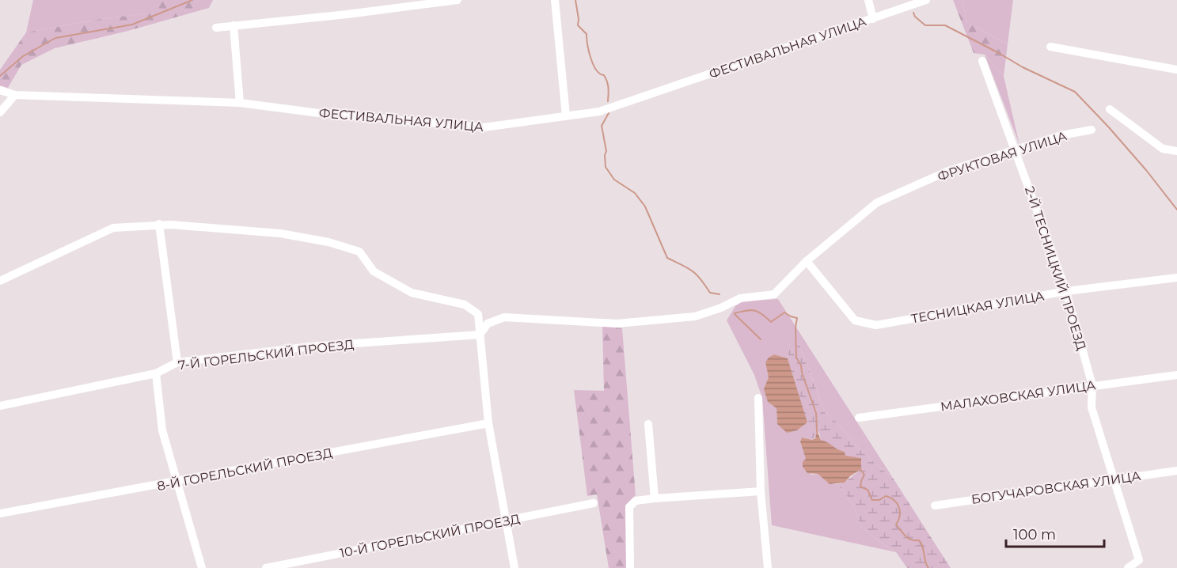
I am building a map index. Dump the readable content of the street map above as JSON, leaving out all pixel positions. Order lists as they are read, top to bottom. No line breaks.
{"streets":{"street":["ФЕСТИВАЛЬНАЯ УЛИЦА","ФРУКТОВАЯ УЛИЦА","2-Й ТЕСНИЦКИЙ ПРОЕЗД","ТЕСНИЦКАЯ УЛИЦА","7-Й ГОРЕЛЬСКИЙ ПРОЕЗД","МАЛАХОВСКАЯ УЛИЦА","8-Й ГОРЕЛЬСКИЙ ПРОЕЗД","БОГУЧАРОВСКАЯ УЛИЦА","10-Й ГОРЕЛЬСКИЙ ПРОЕЗД"]},"crossings":[["ФРУКТОВАЯ УЛИЦА","2-Й ТЕСНИЦКИЙ ПРОЕЗД"],["ФРУКТОВАЯ УЛИЦА","ТЕСНИЦКАЯ УЛИЦА"],["ФРУКТОВАЯ УЛИЦА","7-Й ГОРЕЛЬСКИЙ ПРОЕЗД"],["2-Й ТЕСНИЦКИЙ ПРОЕЗД","ТЕСНИЦКАЯ УЛИЦА"],["2-Й ТЕСНИЦКИЙ ПРОЕЗД","МАЛАХОВСКАЯ УЛИЦА"],["2-Й ТЕСНИЦКИЙ ПРОЕЗД","БОГУЧАРОВСКАЯ УЛИЦА"]],"scale_bar":"100 m"}
